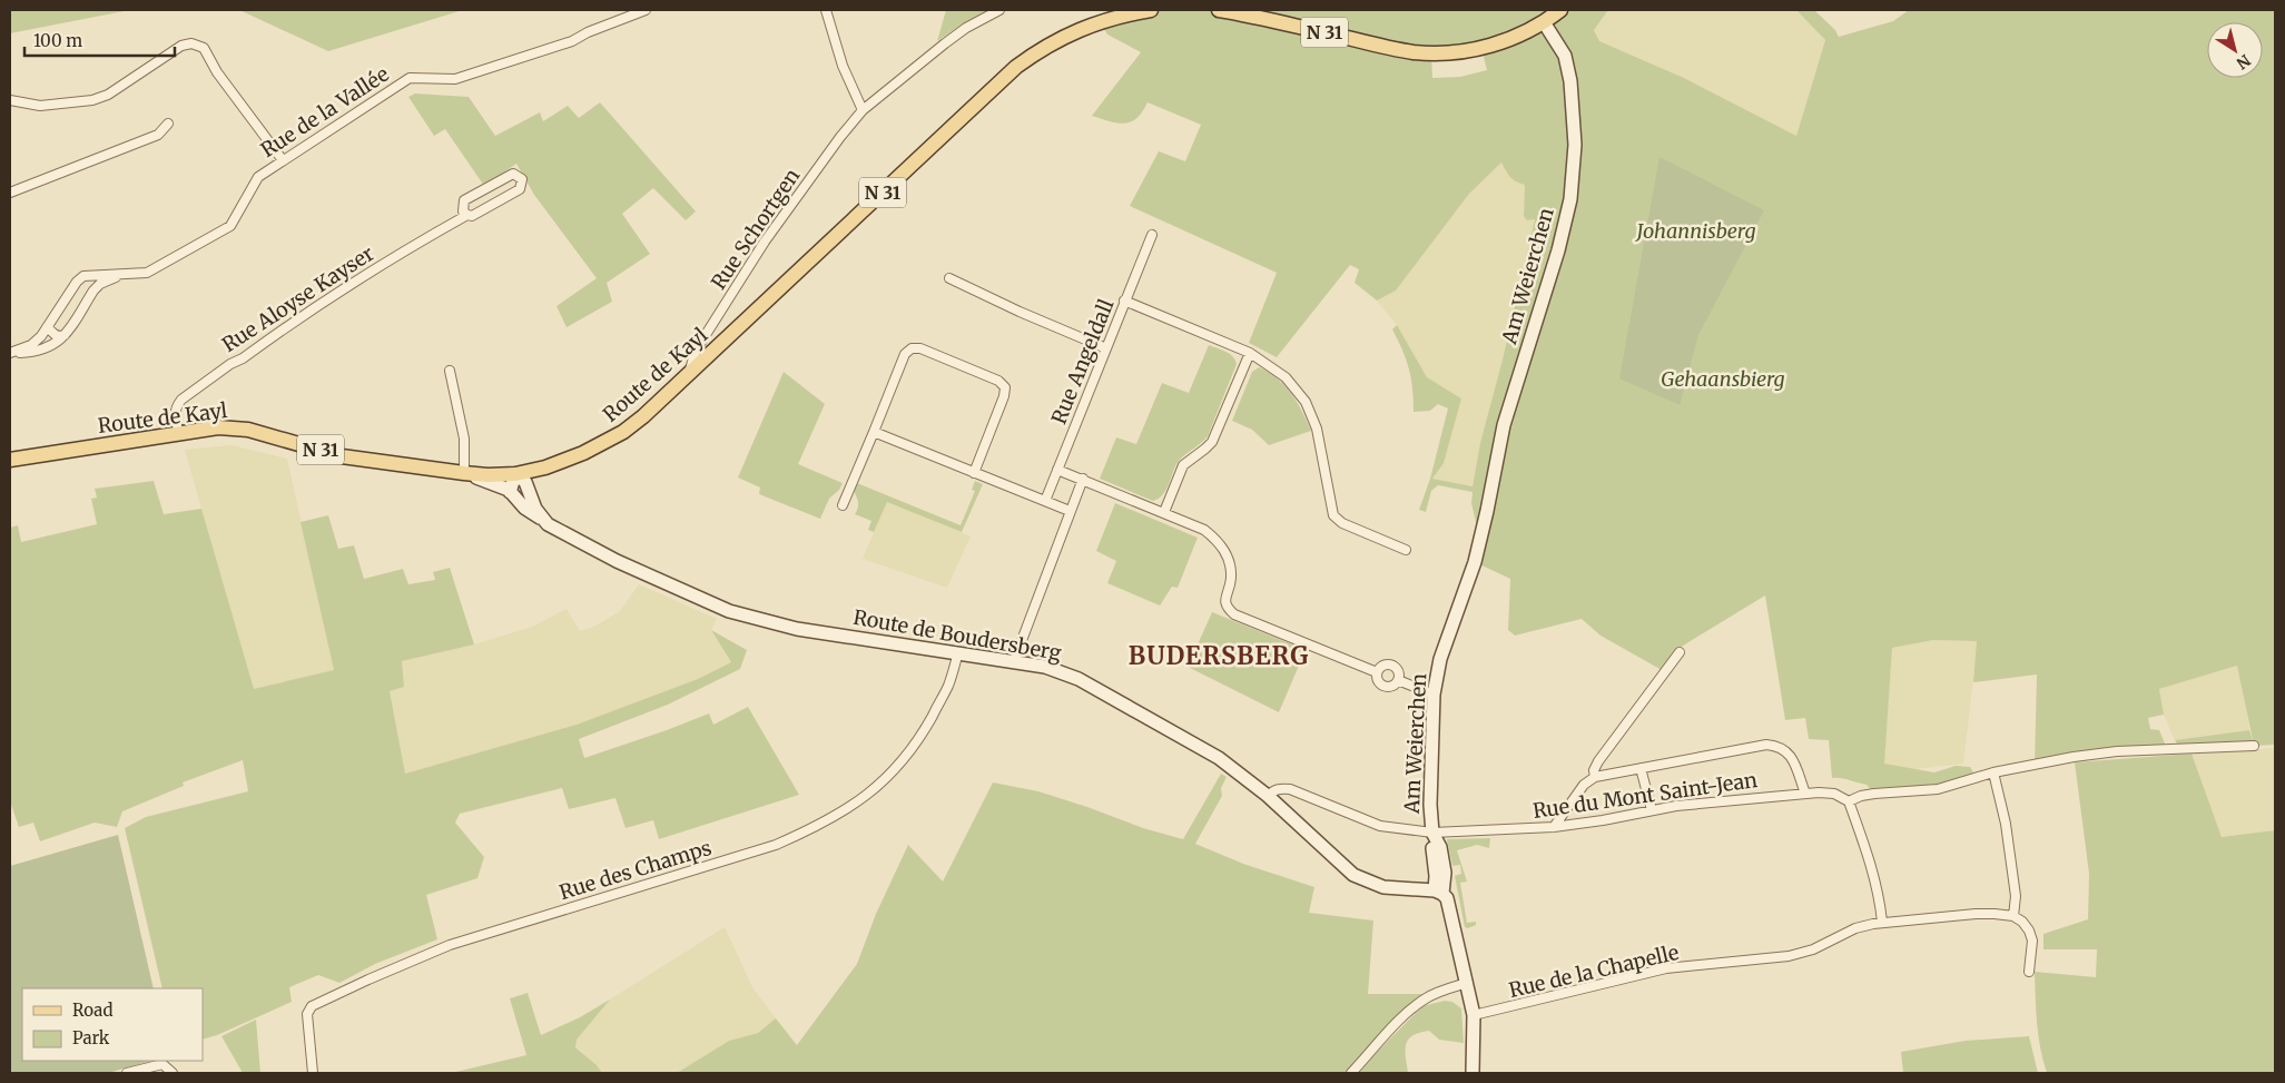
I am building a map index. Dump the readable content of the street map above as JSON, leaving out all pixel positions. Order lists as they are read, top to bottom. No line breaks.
{"streets":{"main road":["N 31","Am Weierchen","Route de Kayl","Route de Boudersberg"],"street":["Rue de la Vallée","Rue Schortgen","Rue Aloyse Kayser","Rue Angeldall","Rue du Mont Saint-Jean","Rue des Champs","Rue de la Chapelle"]},"crossings":[["N 31","Am Weierchen"],["Rue Schortgen","Route de Kayl"],["Am Weierchen","Route de Boudersberg"],["Am Weierchen","Rue du Mont Saint-Jean"],["Rue Aloyse Kayser","Route de Kayl"],["Route de Kayl","Route de Boudersberg"],["Route de Boudersberg","Rue du Mont Saint-Jean"],["Route de Boudersberg","Rue des Champs"]],"districts":["BUDERSBERG"],"parks":["Johannisberg","Gehaansbierg"],"legend":["Road","Park"],"scale_bar":"100 m","north":"bottom right"}
